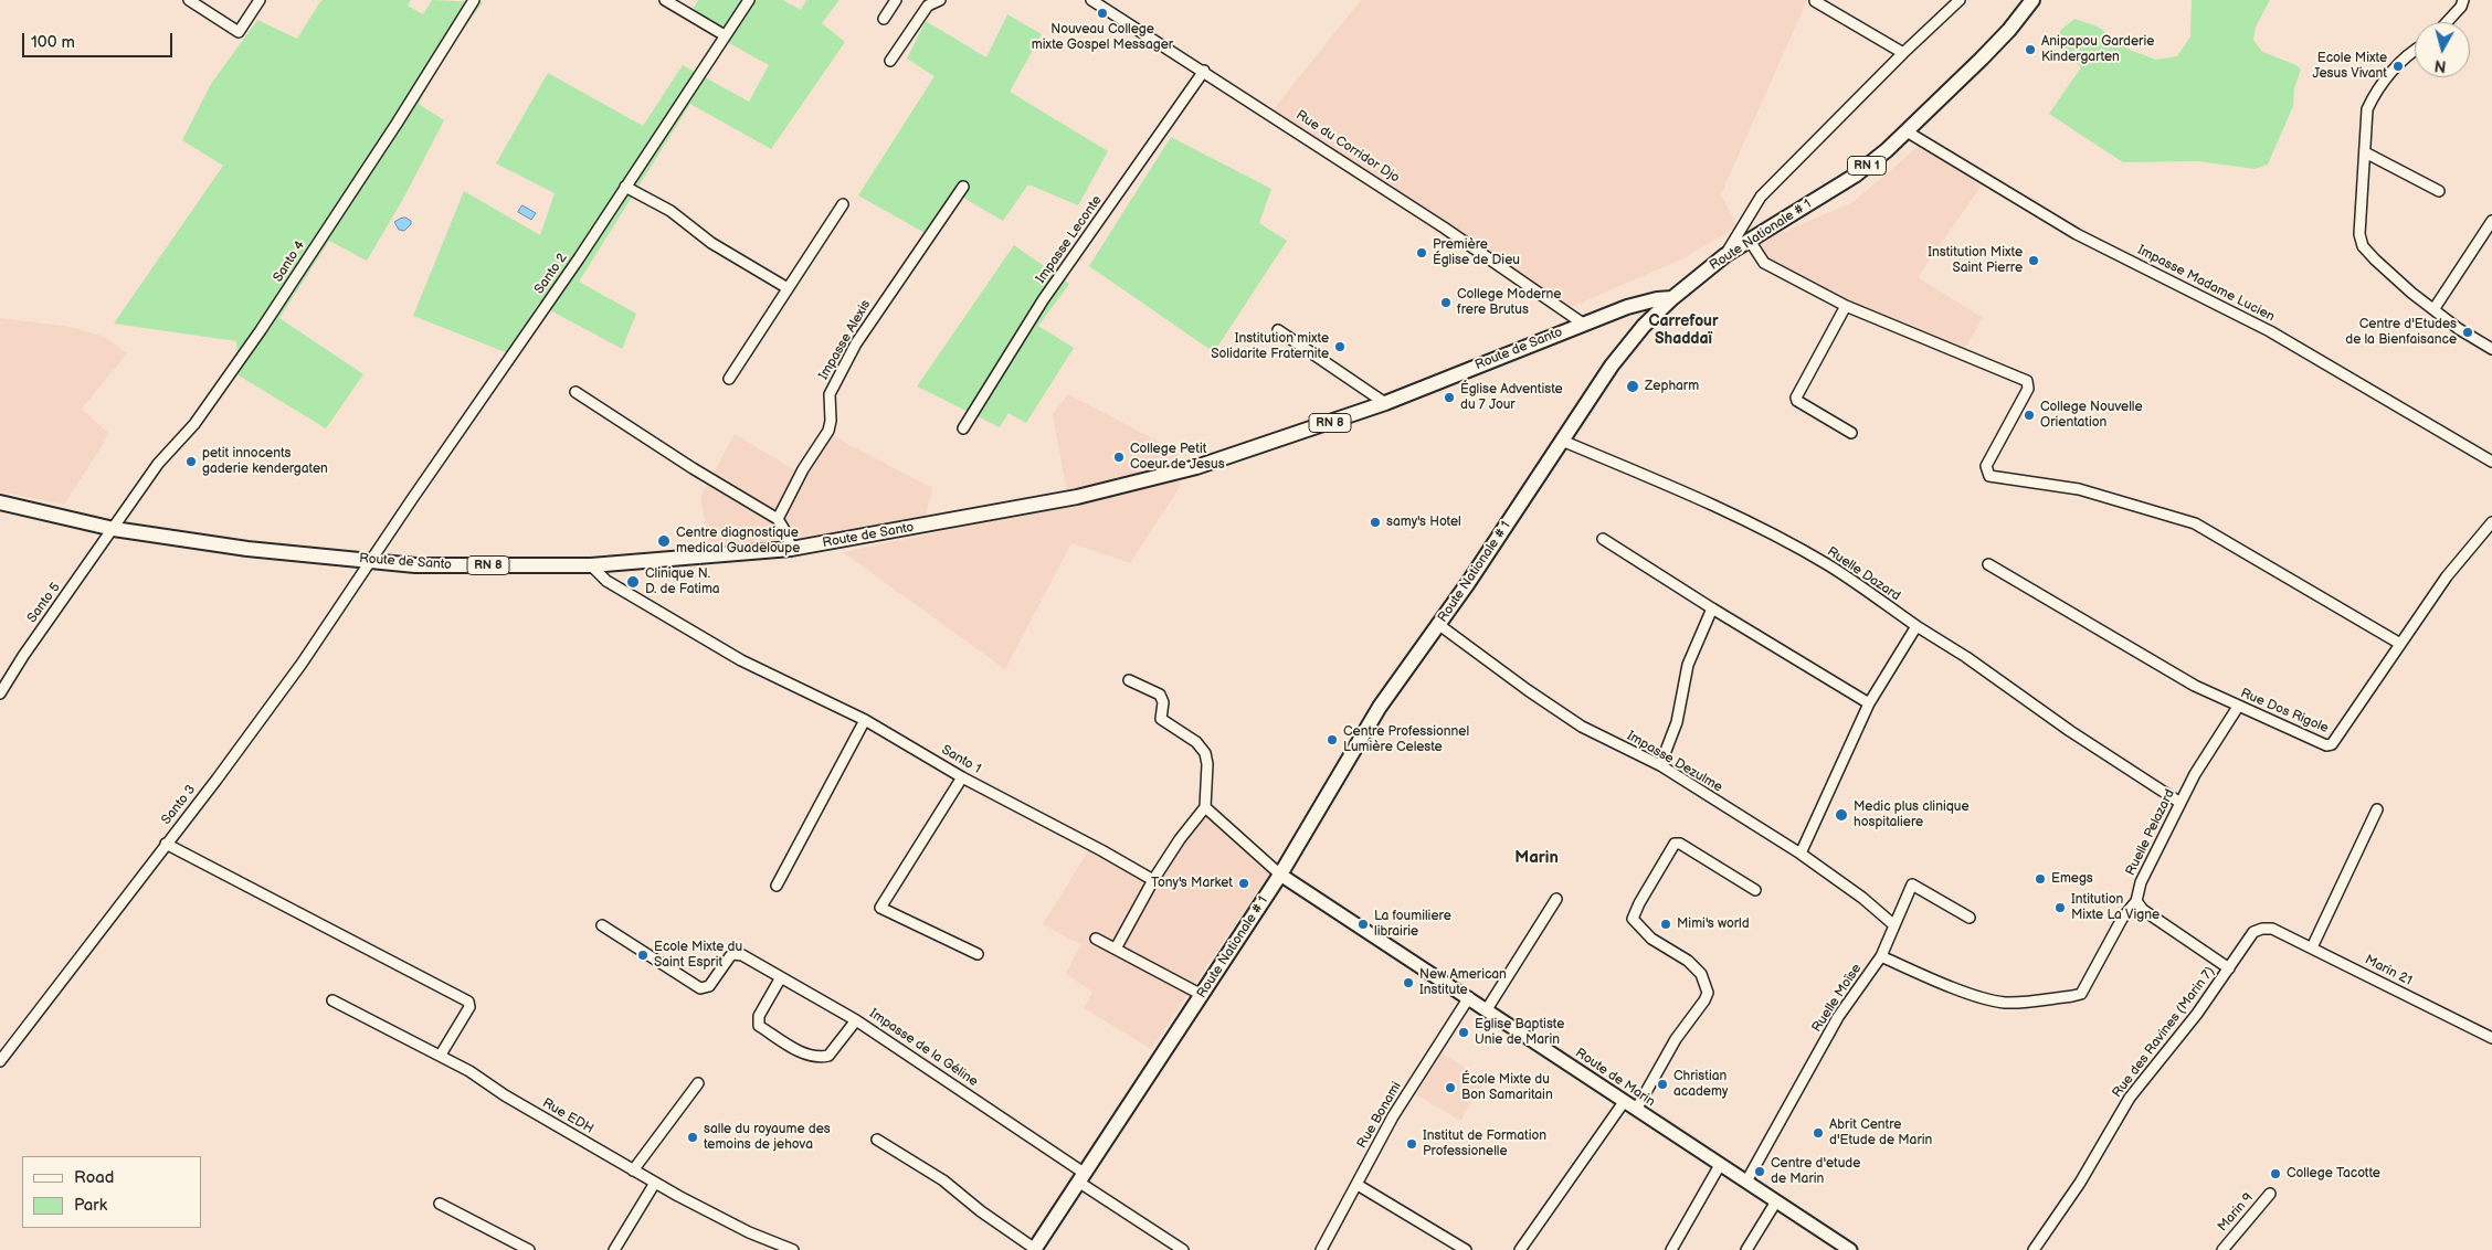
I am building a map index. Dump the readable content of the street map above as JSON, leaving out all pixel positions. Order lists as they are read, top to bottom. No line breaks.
{"streets":{"main road":["RN 1","Route Nationale # 1","Route de Santo","RN 8","Route de Marin"],"street":["Rue du Corridor Djo","Impasse Leconte","Santo 4","Santo 2","Impasse Madame Lucien","Impasse Alexis","Ruelle Dazard","Santo 5","Rue Dos Rigole","Santo 1","Impasse Dezulme","Santo 3","Ruelle Pelazard","Marin 21","Ruelle Moïse","Rue des Ravines (Marin 7)","Impasse de la Géline","Rue Bonami","Rue EDH","Marin 9"]},"crossings":[["Rue du Corridor Djo","Impasse Leconte"],["Rue du Corridor Djo","Route de Santo"],["Route Nationale # 1","Impasse Madame Lucien"],["Route Nationale # 1","Route de Santo"],["Route Nationale # 1","Ruelle Dazard"],["Route Nationale # 1","Impasse Dezulme"],["Route Nationale # 1","Impasse de la Géline"],["Route Nationale # 1","Route de Marin"],["Santo 4","Route de Santo"],["Santo 4","Santo 5"],["Santo 2","Route de Santo"],["Santo 2","Santo 3"],["Route de Santo","Santo 5"],["Route de Santo","Santo 1"],["Route de Santo","Santo 3"],["Ruelle Dazard","Ruelle Pelazard"],["Rue Dos Rigole","Ruelle Pelazard"],["Impasse Dezulme","Ruelle Moïse"],["Marin 21","Rue des Ravines (Marin 7)"],["Ruelle Moïse","Route de Marin"],["Route de Marin","Rue Bonami"]],"districts":["Carrefour Shaddaï","Marin"],"places":["Nouveau College mixte Gospel Messager","Anipapou Garderie Kindergarten","Ecole Mixte Jesus Vivant","Première Église de Dieu","Institution Mixte Saint Pierre","College Moderne frere Brutus","Centre d'Etudes de la Bienfaisance","Institution mixte Solidarite Fraternite","Zepharm","Église Adventiste du 7 Jour","College Nouvelle Orientation","College Petit Coeur de Jesus","petit innocents gaderie kendergaten","samy's Hotel","Centre diagnostique medical Guadeloupe","Clinique N. D. de Fatima","Centre Professionnel Lumière Celeste","Medic plus clinique hospitaliere","Emegs","Tony's Market","Intitution Mixte La Vigne","La foumiliere librairie","Mimi's world","Ecole Mixte du Saint Esprit","New American Institute","Eglise Baptiste Unie de Marin","Christian academy","École Mixte du Bon Samaritain","Abrit Centre d'Etude de Marin","salle du royaume des temoins de jehova","Institut de Formation Professionelle","Centre d'etude de Marin","College Tacotte"],"legend":["Road","Park"],"scale_bar":"100 m","north":"bottom"}
